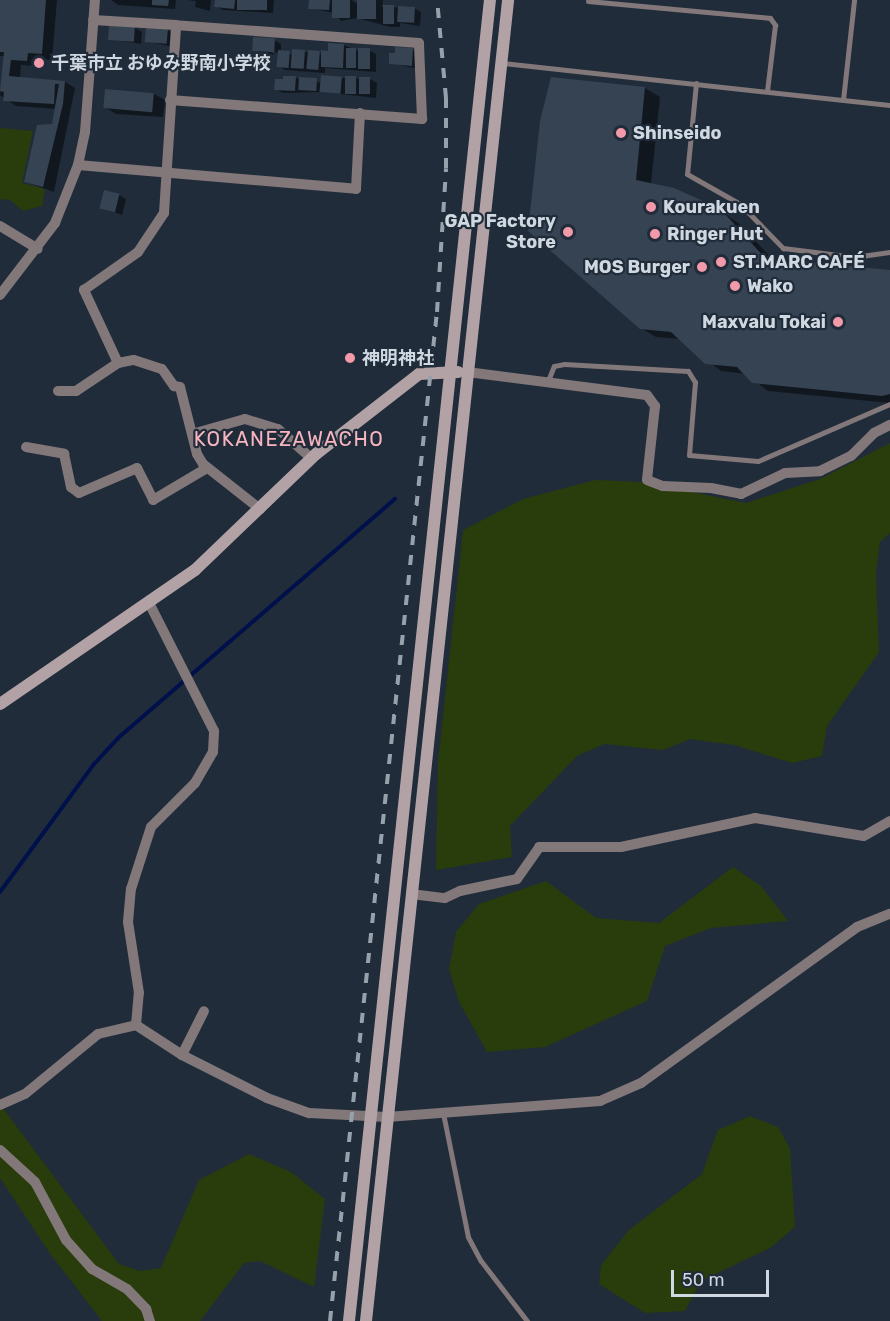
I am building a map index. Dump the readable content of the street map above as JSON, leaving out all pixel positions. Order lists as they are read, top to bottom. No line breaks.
{"districts":["KOKANEZAWACHO"],"places":["千葉市立 おゆみ野南小学校","Shinseido","Kourakuen","GAP Factory Store","Ringer Hut","ST.MARC CAFÉ","MOS Burger","Wako","Maxvalu Tokai","神明神社"],"scale_bar":"50 m"}
